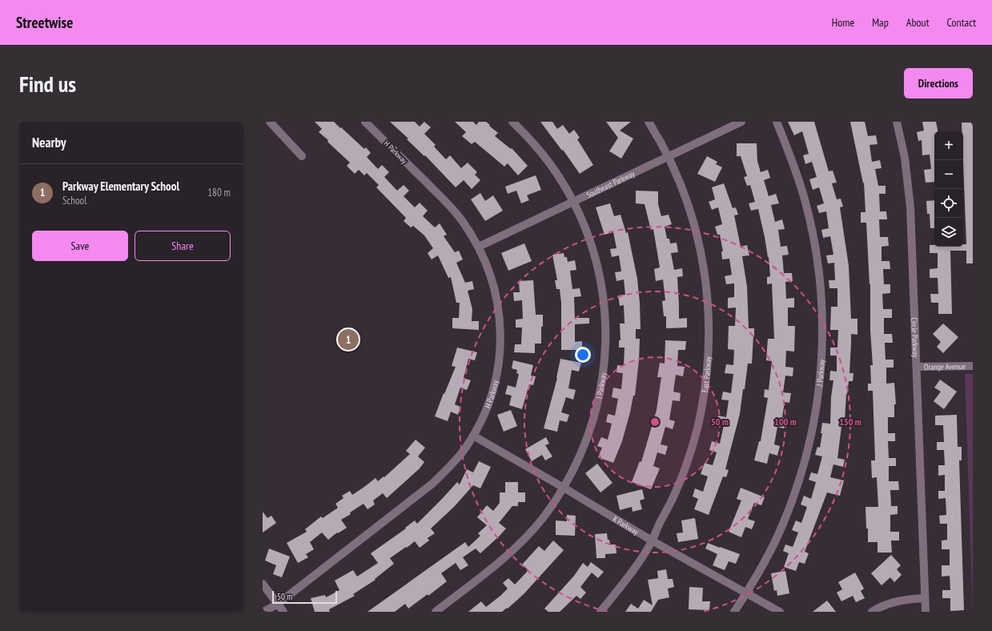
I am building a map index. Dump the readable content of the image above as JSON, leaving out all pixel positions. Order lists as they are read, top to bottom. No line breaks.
{"streets":{"street":["H Parkway","Southeast Parkway","Circle Parkway","Orange Avenue","J Parkway","East Parkway","I Parkway","K Parkway"]},"crossings":[["H Parkway","Southeast Parkway"],["H Parkway","K Parkway"],["Southeast Parkway","East Parkway"],["Southeast Parkway","I Parkway"],["Circle Parkway","Orange Avenue"],["J Parkway","K Parkway"],["East Parkway","K Parkway"],["I Parkway","K Parkway"]],"scale_bar":"50 m","page":{"header":"Streetwise","nav":["Home","Map","About","Contact"],"buttons":["Directions",["Save","Share"]],"title":"Find us","heading":"Nearby","map_buttons":["+","−"],"list":[{"mark":"1","name":"Parkway Elementary School","note":"School","value":"180 m"}],"pins":"1","scale":"50 m"},"rings":["50 m","100 m","150 m"]}
